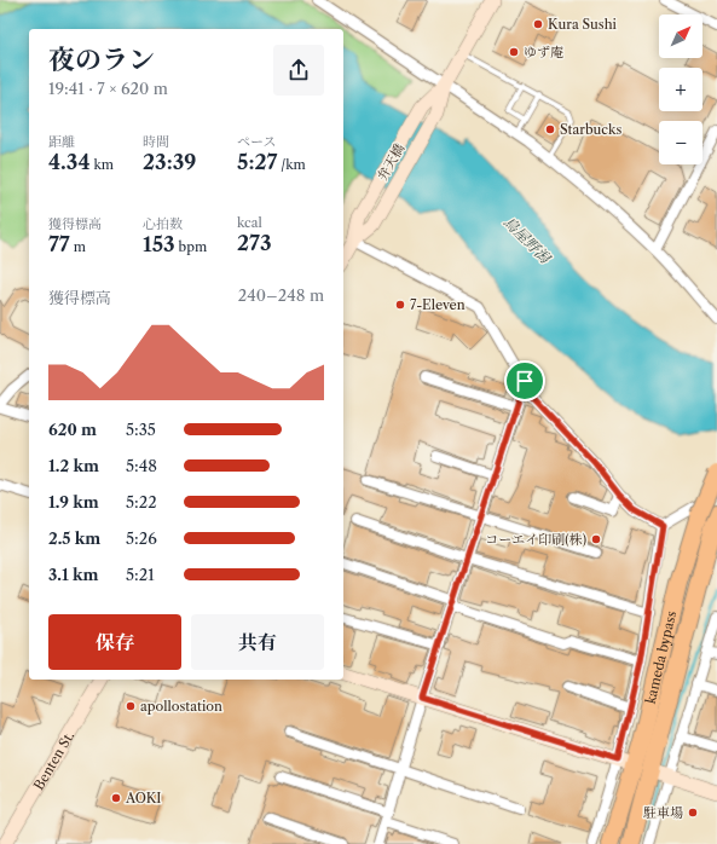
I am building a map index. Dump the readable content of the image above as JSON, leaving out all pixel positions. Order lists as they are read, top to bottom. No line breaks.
{"streets":{"highway":["kameda bypass"],"street":["弁天橋","Benten St."]},"water":["鳥屋野潟"],"places":["Kura Sushi","ゆず庵","Starbucks","7-Eleven","コーエイ印刷(株)","apollostation","AOKI","駐車場"],"north":"top right","page":{"map_buttons":["+","−"],"heading":["夜のラン","19:41 · 7 × 620 m"],"stats":[["距離","4.34 km"],["時間","23:39"],["ペース","5:27 /km"],["獲得標高","77 m"],["心拍数","153 bpm"],["kcal","273"]],"chart":["獲得標高","240–248 m"],"list":[{"name":"620 m","note":"5:35"},{"name":"1.2 km","note":"5:48"},{"name":"1.9 km","note":"5:22"},{"name":"2.5 km","note":"5:26"},{"name":"3.1 km","note":"5:21"}],"buttons":["保存","共有"]}}
